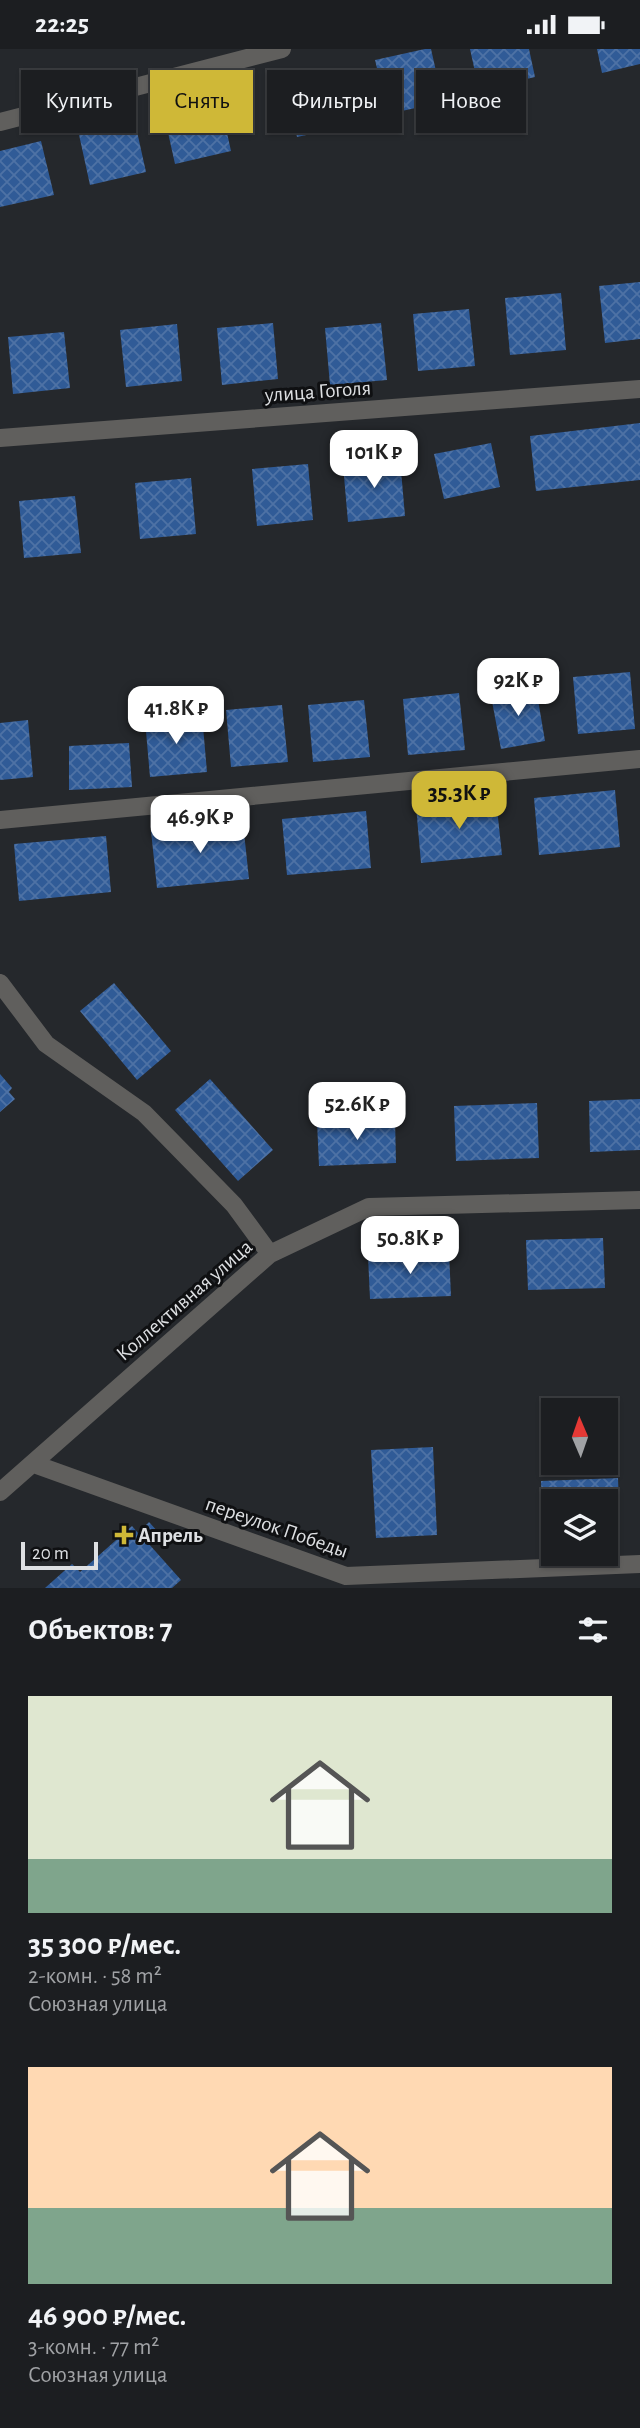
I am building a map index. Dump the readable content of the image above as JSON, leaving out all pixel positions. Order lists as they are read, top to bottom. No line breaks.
{"streets":{"street":["улица Гоголя","Коллективная улица","переулок Победы"]},"crossings":[["Коллективная улица","переулок Победы"]],"places":{"health":["Апрель"]},"scale_bar":"20 m","north":"top","page":{"status":"22:25","chip":["Купить","Снять","Фильтры","Новое"],"price":["101K ₽","92K ₽","41.8K ₽","35.3K ₽","46.9K ₽","52.6K ₽","50.8K ₽"],"scale":"20 m","heading":"Объектов: 7","list":[{"name":"35 300 ₽/мес.","note":"2-комн. · 58 m² · Союзная улица"},{"name":"46 900 ₽/мес.","note":"3-комн. · 77 m² · Союзная улица"}]}}
